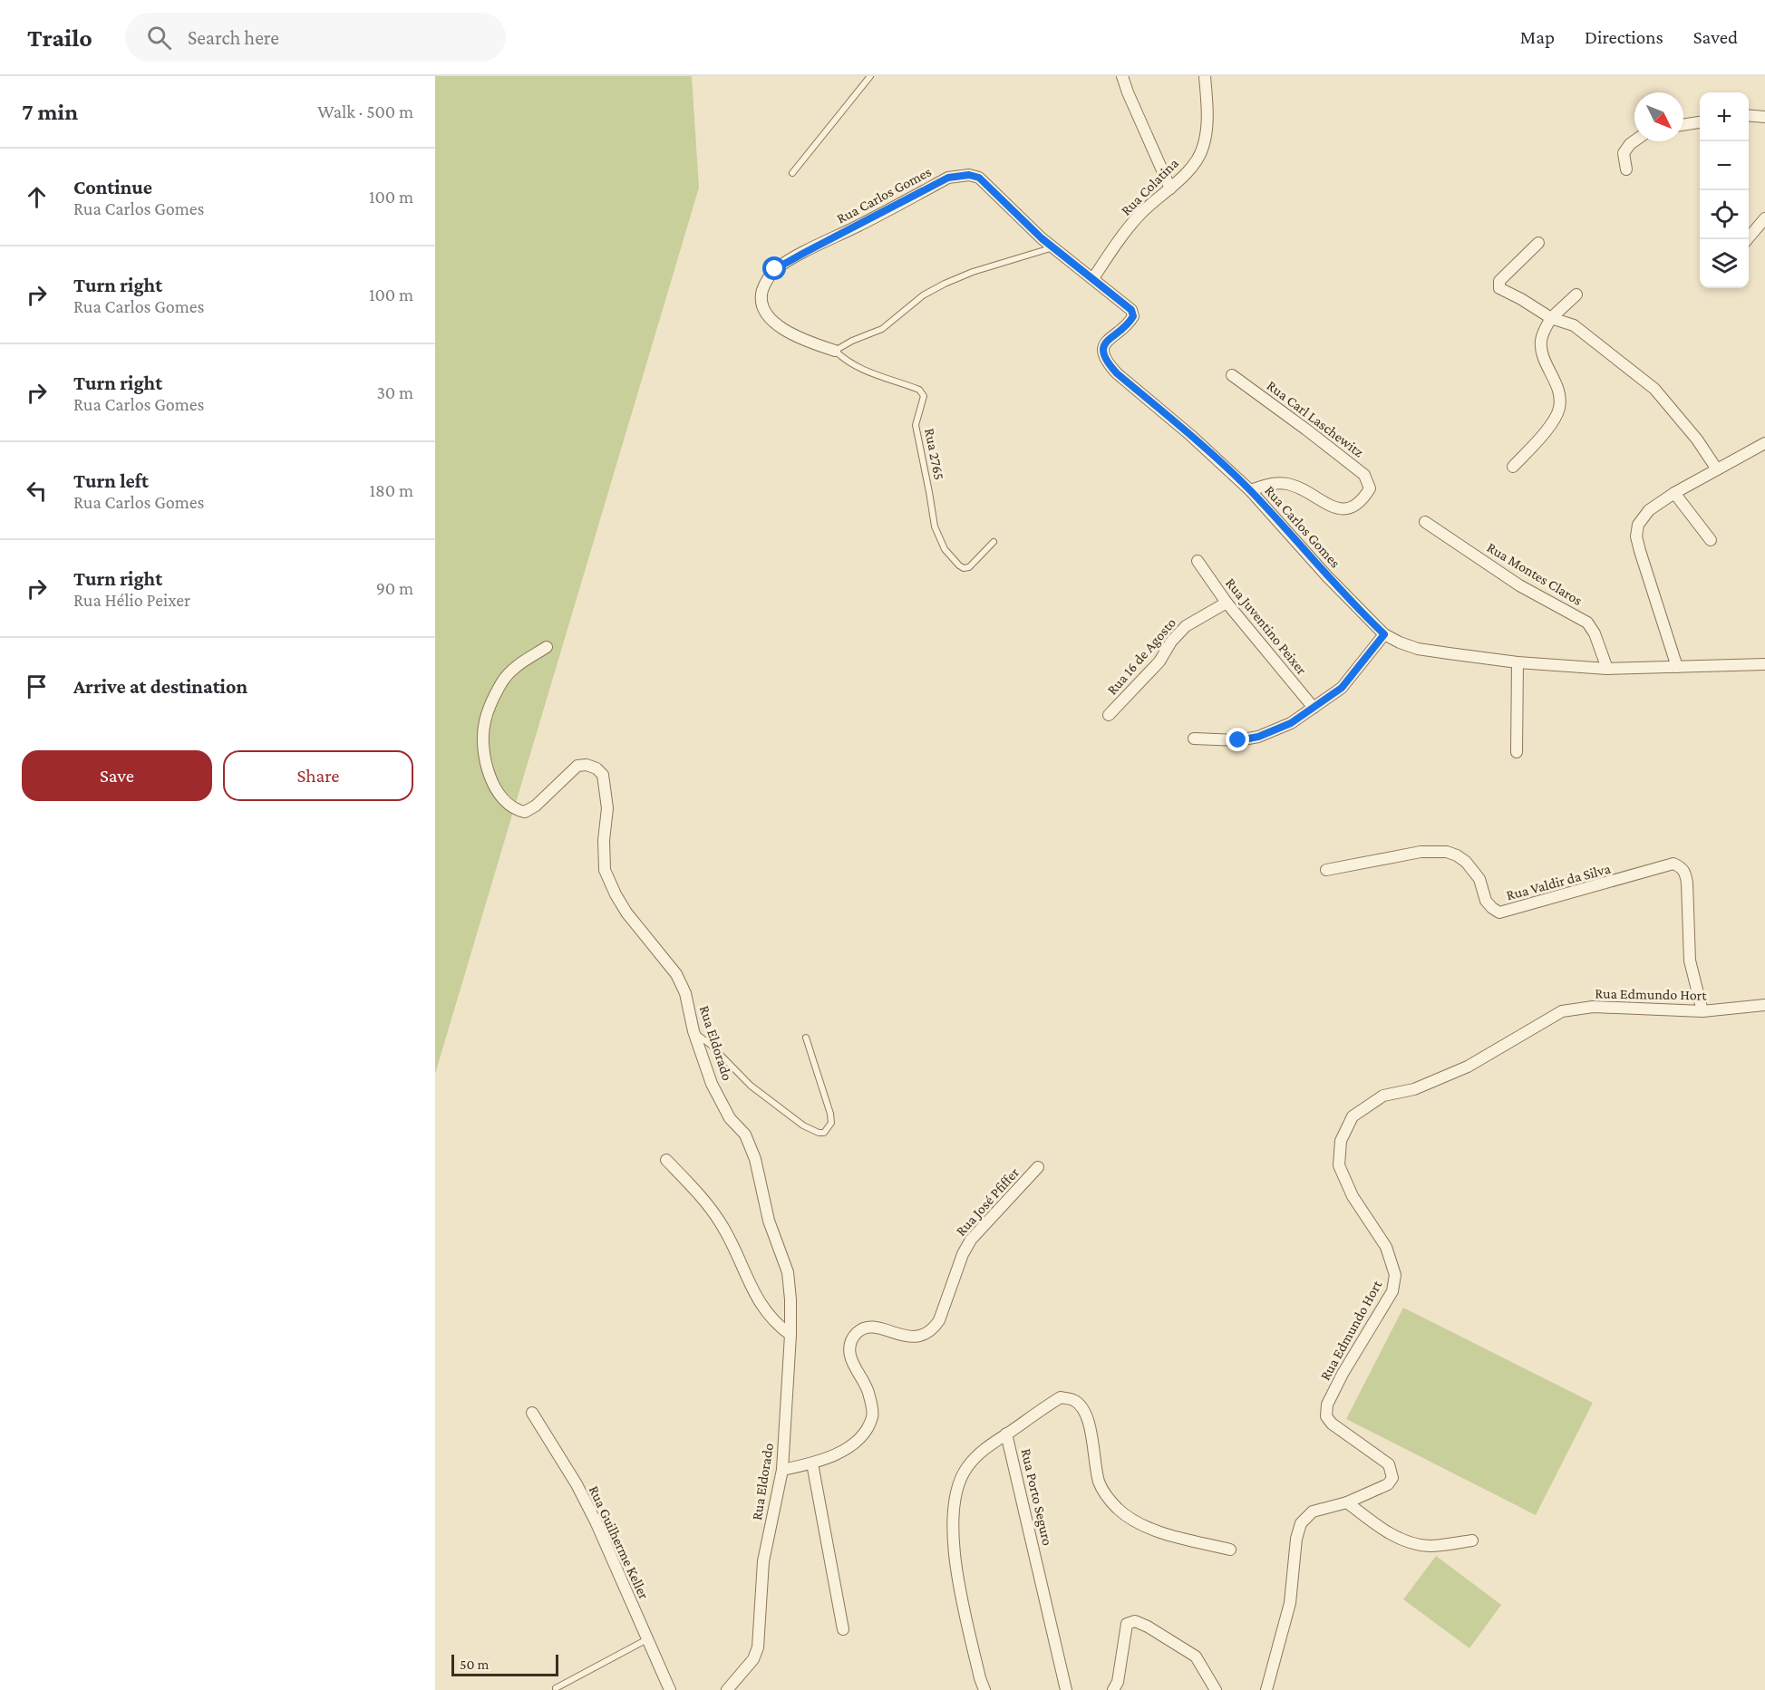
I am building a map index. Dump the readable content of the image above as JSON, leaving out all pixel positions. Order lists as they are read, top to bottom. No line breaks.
{"streets":{"street":["Rua Colatina","Rua Carlos Gomes","Rua Carl Laschewitz","Rua Montes Claros","Rua Juventino Peixer","Rua 16 de Agosto","Rua Valdir da Silva","Rua Edmundo Hort","Rua Eldorado","Rua José Pfiffer","Rua Porto Seguro","Rua Guilherme Keller"],"lane":["Rua 2765"]},"crossings":[["Rua Colatina","Rua Carlos Gomes"],["Rua Carlos Gomes","Rua Carl Laschewitz"],["Rua Carlos Gomes","Rua 2765"],["Rua Carlos Gomes","Rua Montes Claros"],["Rua Juventino Peixer","Rua 16 de Agosto"],["Rua Valdir da Silva","Rua Edmundo Hort"],["Rua Eldorado","Rua José Pfiffer"]],"scale_bar":"50 m","north":"bottom right","page":{"header":"Trailo","search":"Search here","nav":["Map","Directions","Saved"],"heading":["7 min","Walk · 500 m"],"map_buttons":["+","−"],"list":[["Continue","Rua Carlos Gomes","100 m"],["Turn right","Rua Carlos Gomes","100 m"],["Turn right","Rua Carlos Gomes","30 m"],["Turn left","Rua Carlos Gomes","180 m"],["Turn right","Rua Hélio Peixer","90 m"],"Arrive at destination"],"buttons":["Save","Share"],"scale":"50 m"}}
